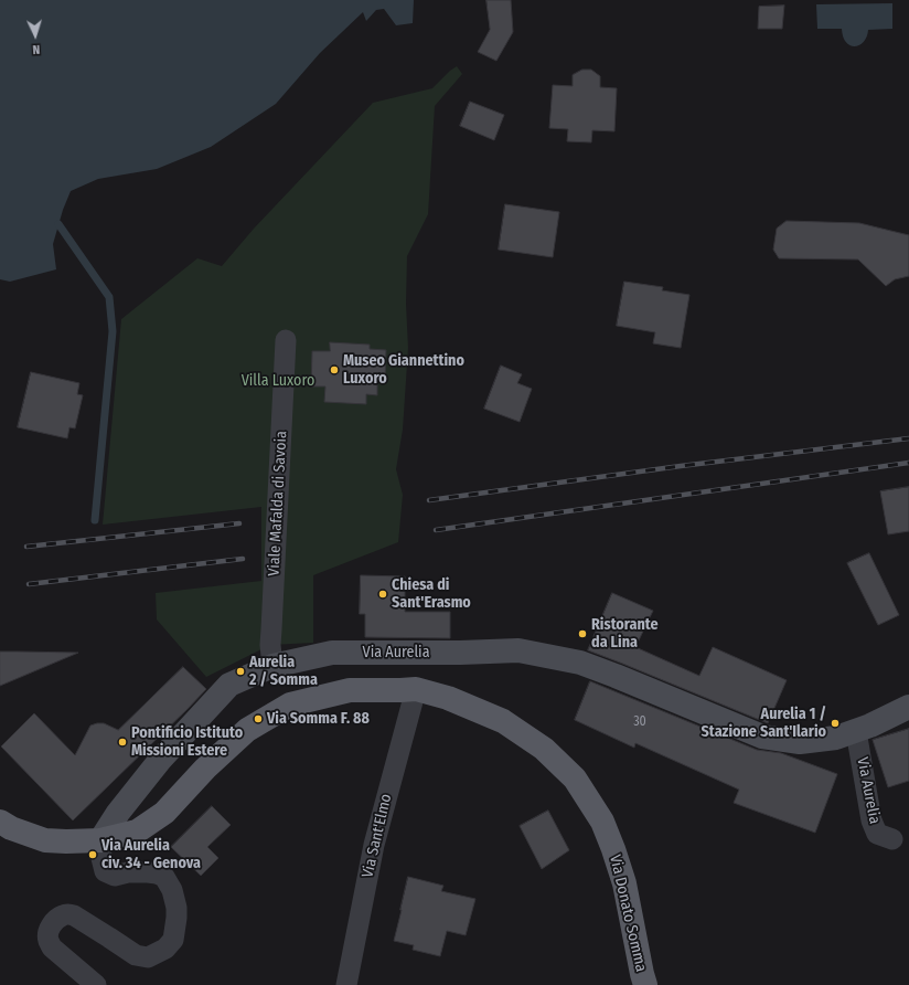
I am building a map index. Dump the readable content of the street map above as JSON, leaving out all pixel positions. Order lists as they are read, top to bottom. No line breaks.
{"streets":{"main road":["Via Donato Somma"],"street":["Viale Mafalda di Savoia","Via Aurelia","Via Sant'Elmo"]},"crossings":[["Viale Mafalda di Savoia","Via Aurelia"],["Via Aurelia","Via Donato Somma"],["Via Sant'Elmo","Via Donato Somma"]],"parks":["Villa Luxoro"],"places":["Museo Giannettino Luxoro","Chiesa di Sant'Erasmo","Ristorante da Lina","Aurelia 2 / Somma","Via Somma F. 88","Aurelia 1 / Stazione Sant'Ilario","Pontificio Istituto Missioni Estere","Via Aurelia civ. 34 - Genova"],"house_numbers":["30"],"north":"bottom"}
